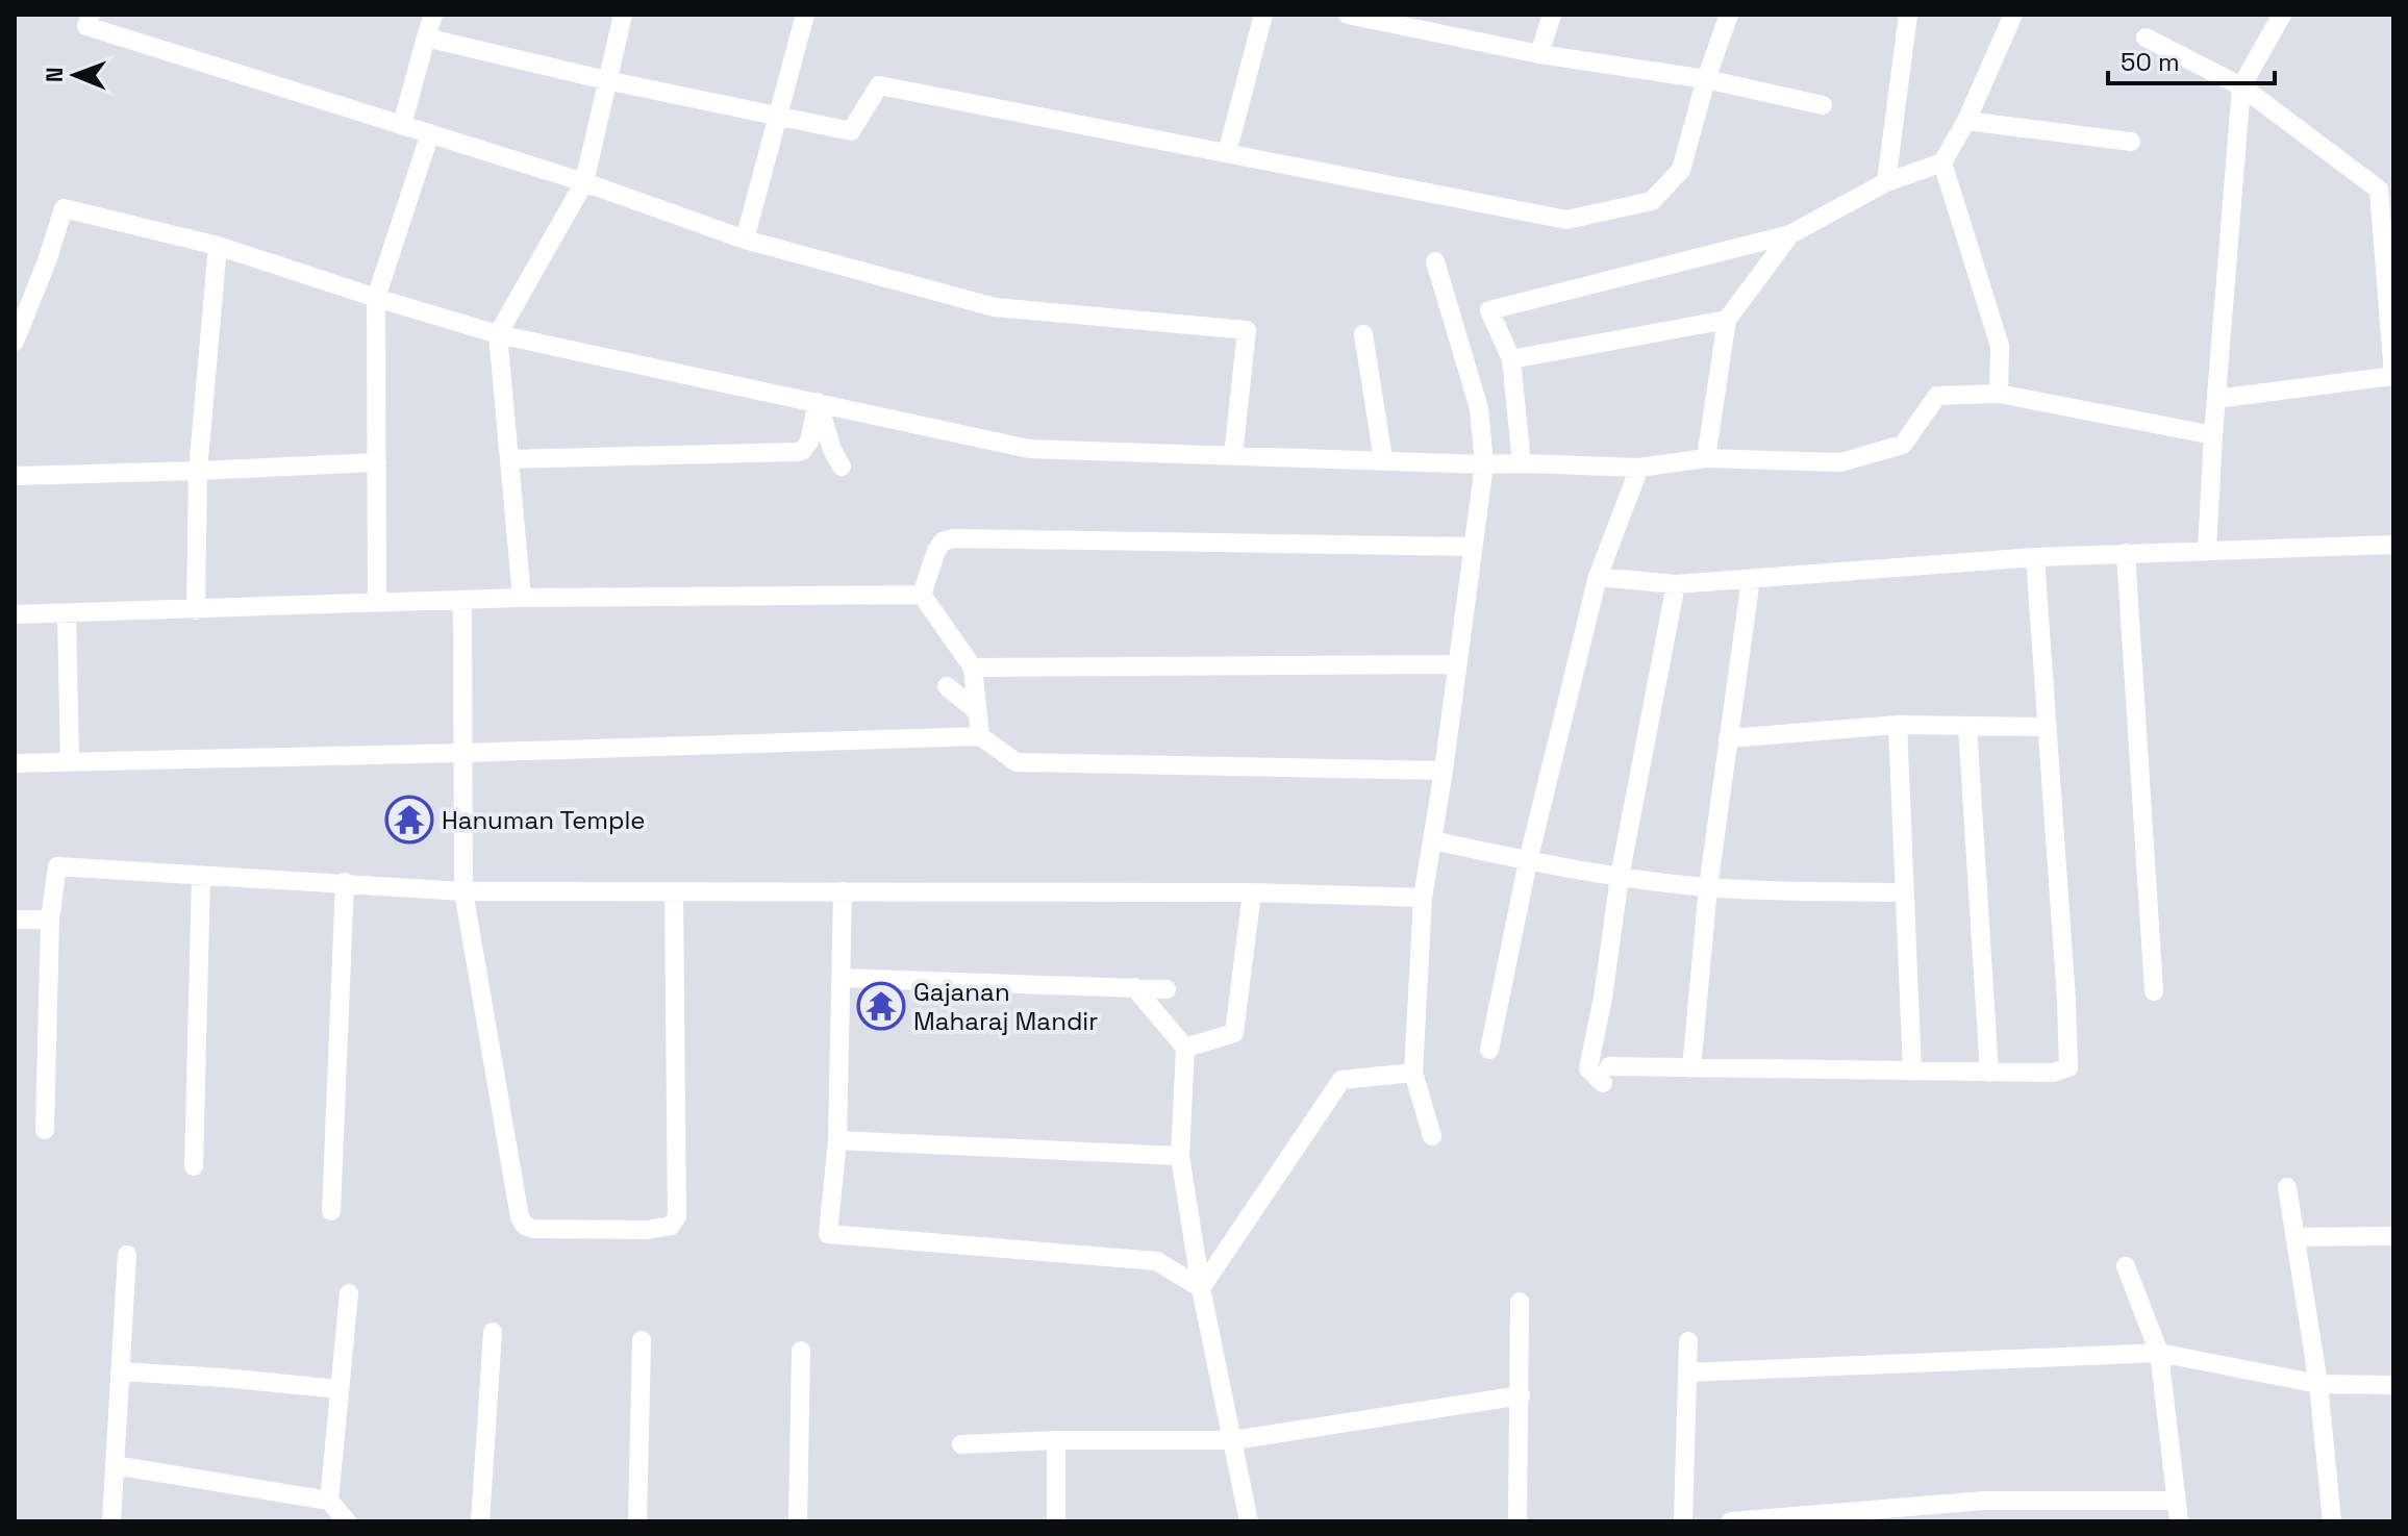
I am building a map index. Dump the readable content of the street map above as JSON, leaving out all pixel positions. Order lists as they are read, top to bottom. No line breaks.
{"places":{"temple":["Hanuman Temple","Gajanan Maharaj Mandir"]},"scale_bar":"50 m","north":"left"}
